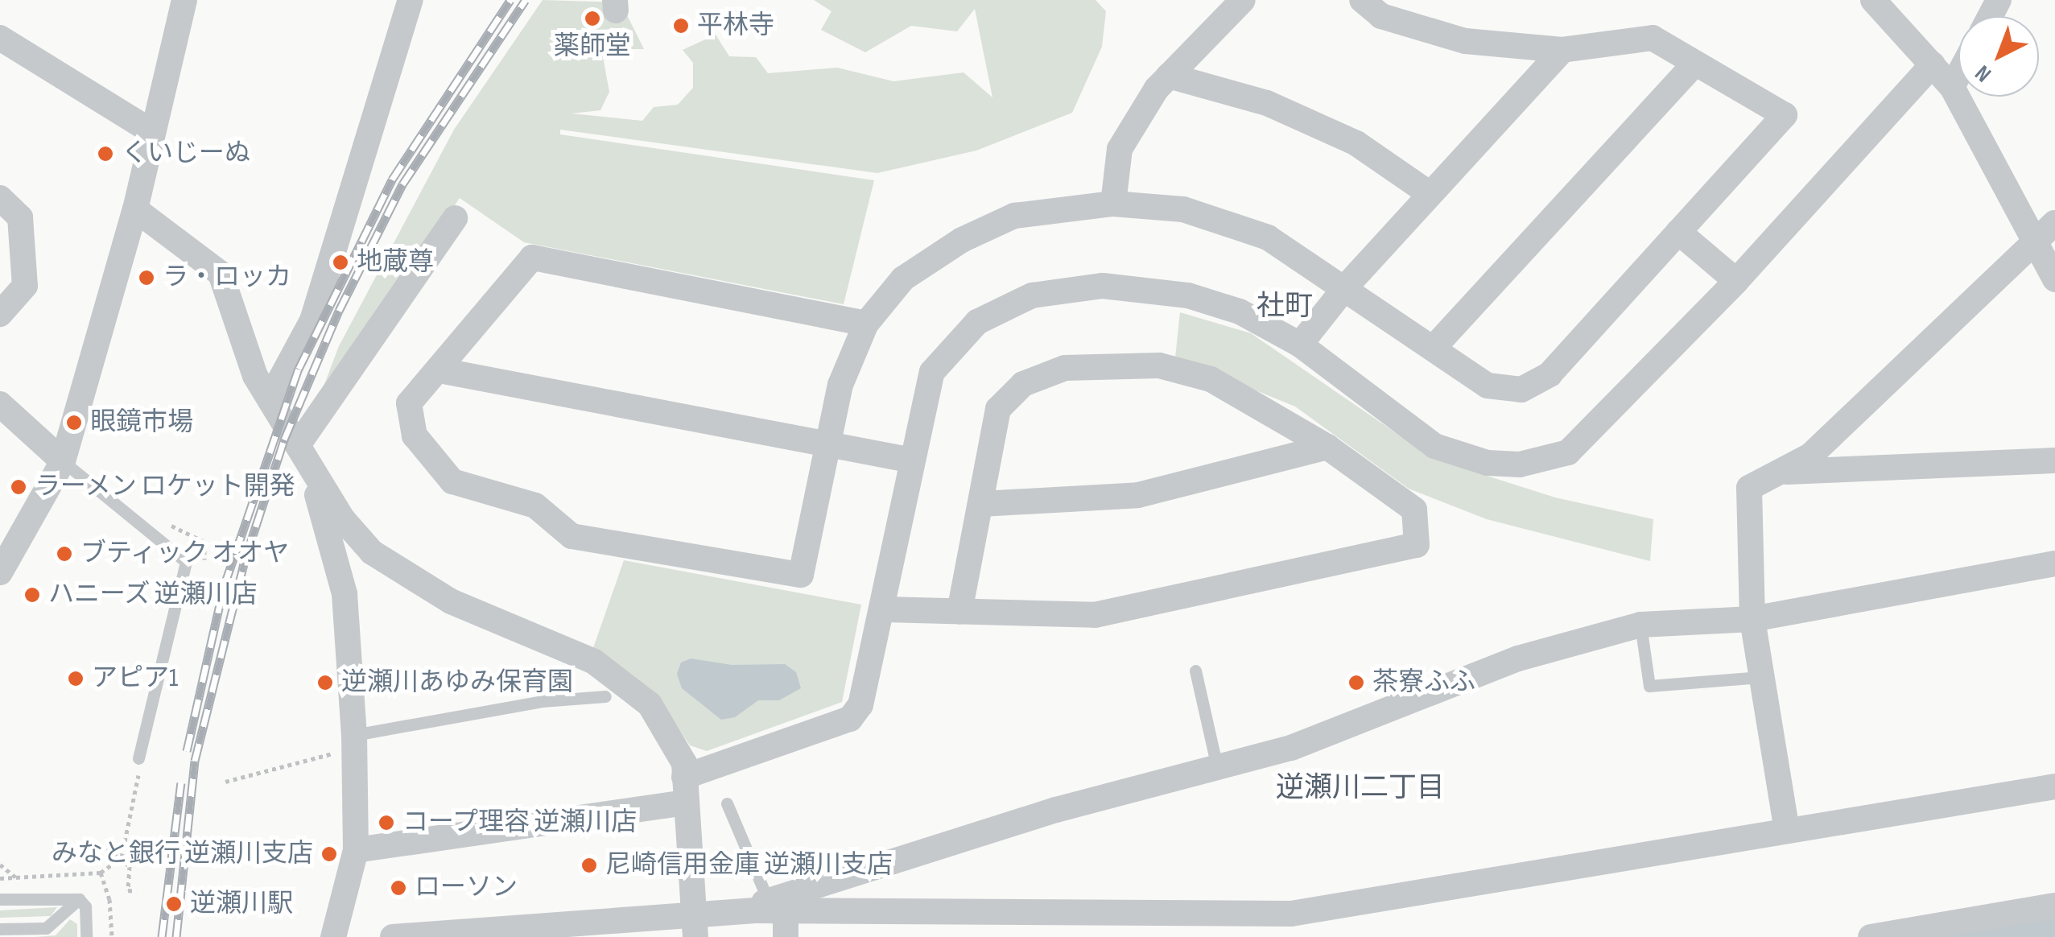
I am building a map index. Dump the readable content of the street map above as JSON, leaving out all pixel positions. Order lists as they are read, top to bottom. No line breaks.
{"districts":["社町","逆瀬川二丁目"],"places":["薬師堂","平林寺","くいじーぬ","地蔵尊","ラ・ロッカ","眼鏡市場","ラーメン ロケット開発","ブティック オオヤ","ハニーズ 逆瀬川店","アピア1","逆瀬川あゆみ保育園","茶寮ふふ","コープ理容 逆瀬川店","みなと銀行 逆瀬川支店","尼崎信用金庫 逆瀬川支店","ローソン","逆瀬川駅"],"north":"bottom left"}
